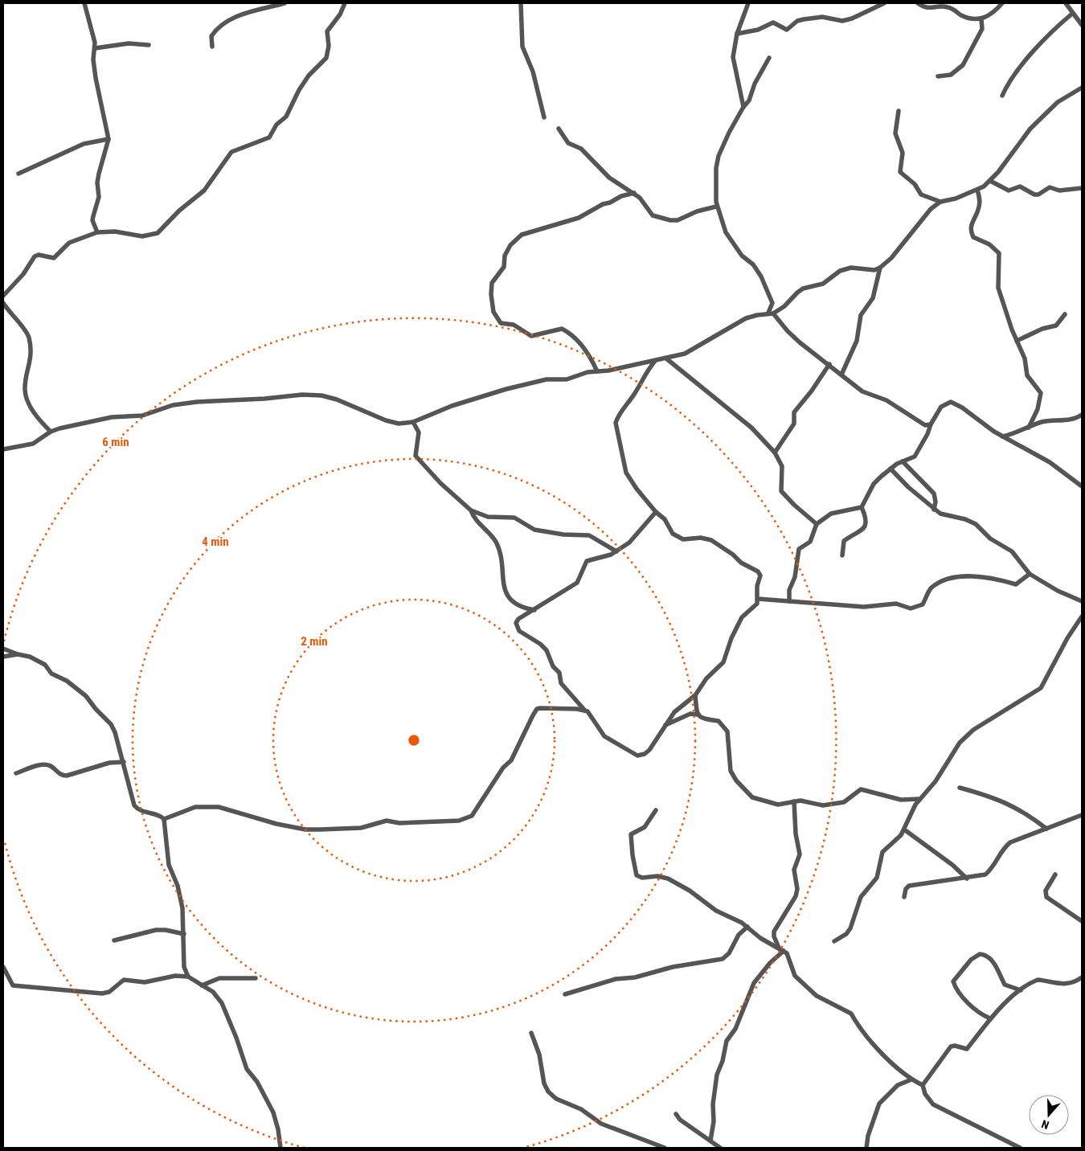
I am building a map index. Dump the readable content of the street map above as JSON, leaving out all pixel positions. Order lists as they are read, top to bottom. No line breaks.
{"north":"bottom","rings":["6 min","4 min","2 min"]}
